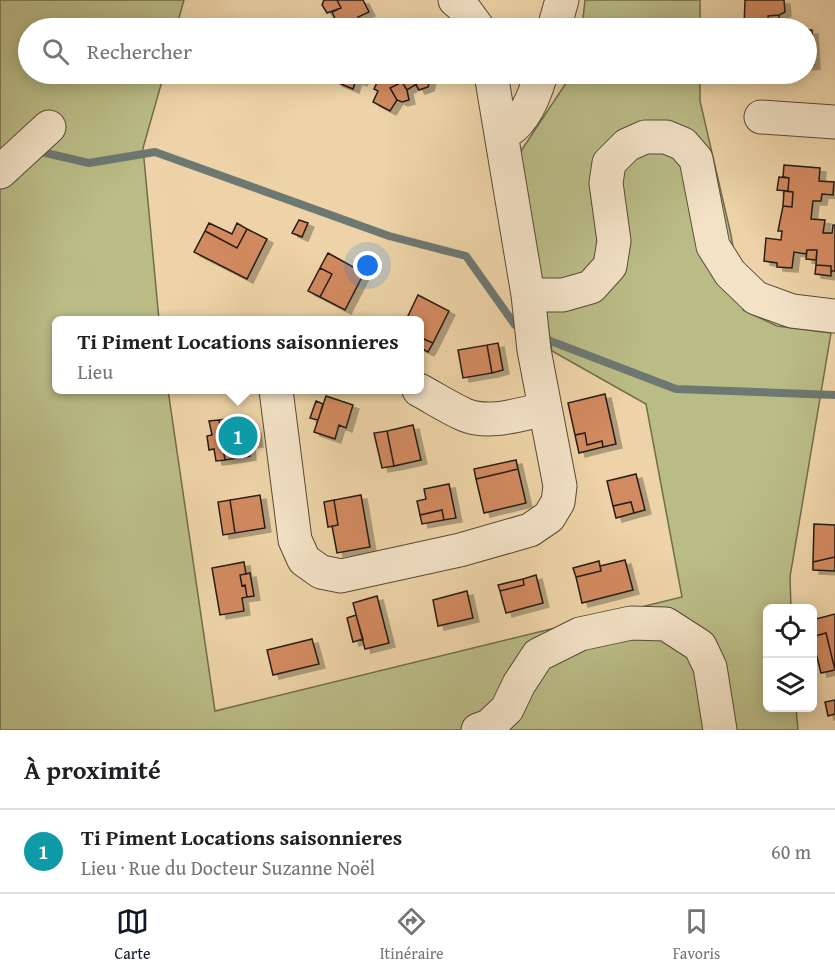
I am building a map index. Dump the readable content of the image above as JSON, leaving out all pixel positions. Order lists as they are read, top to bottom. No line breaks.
{"page":{"search":"Rechercher","popup":["Ti Piment Locations saisonnieres","Lieu"],"pins":"1","heading":"À proximité","list":[{"mark":"1","name":"Ti Piment Locations saisonnieres","note":"Lieu · Rue du Docteur Suzanne Noël","value":"60 m"}],"nav":["Carte","Itinéraire","Favoris"]}}
